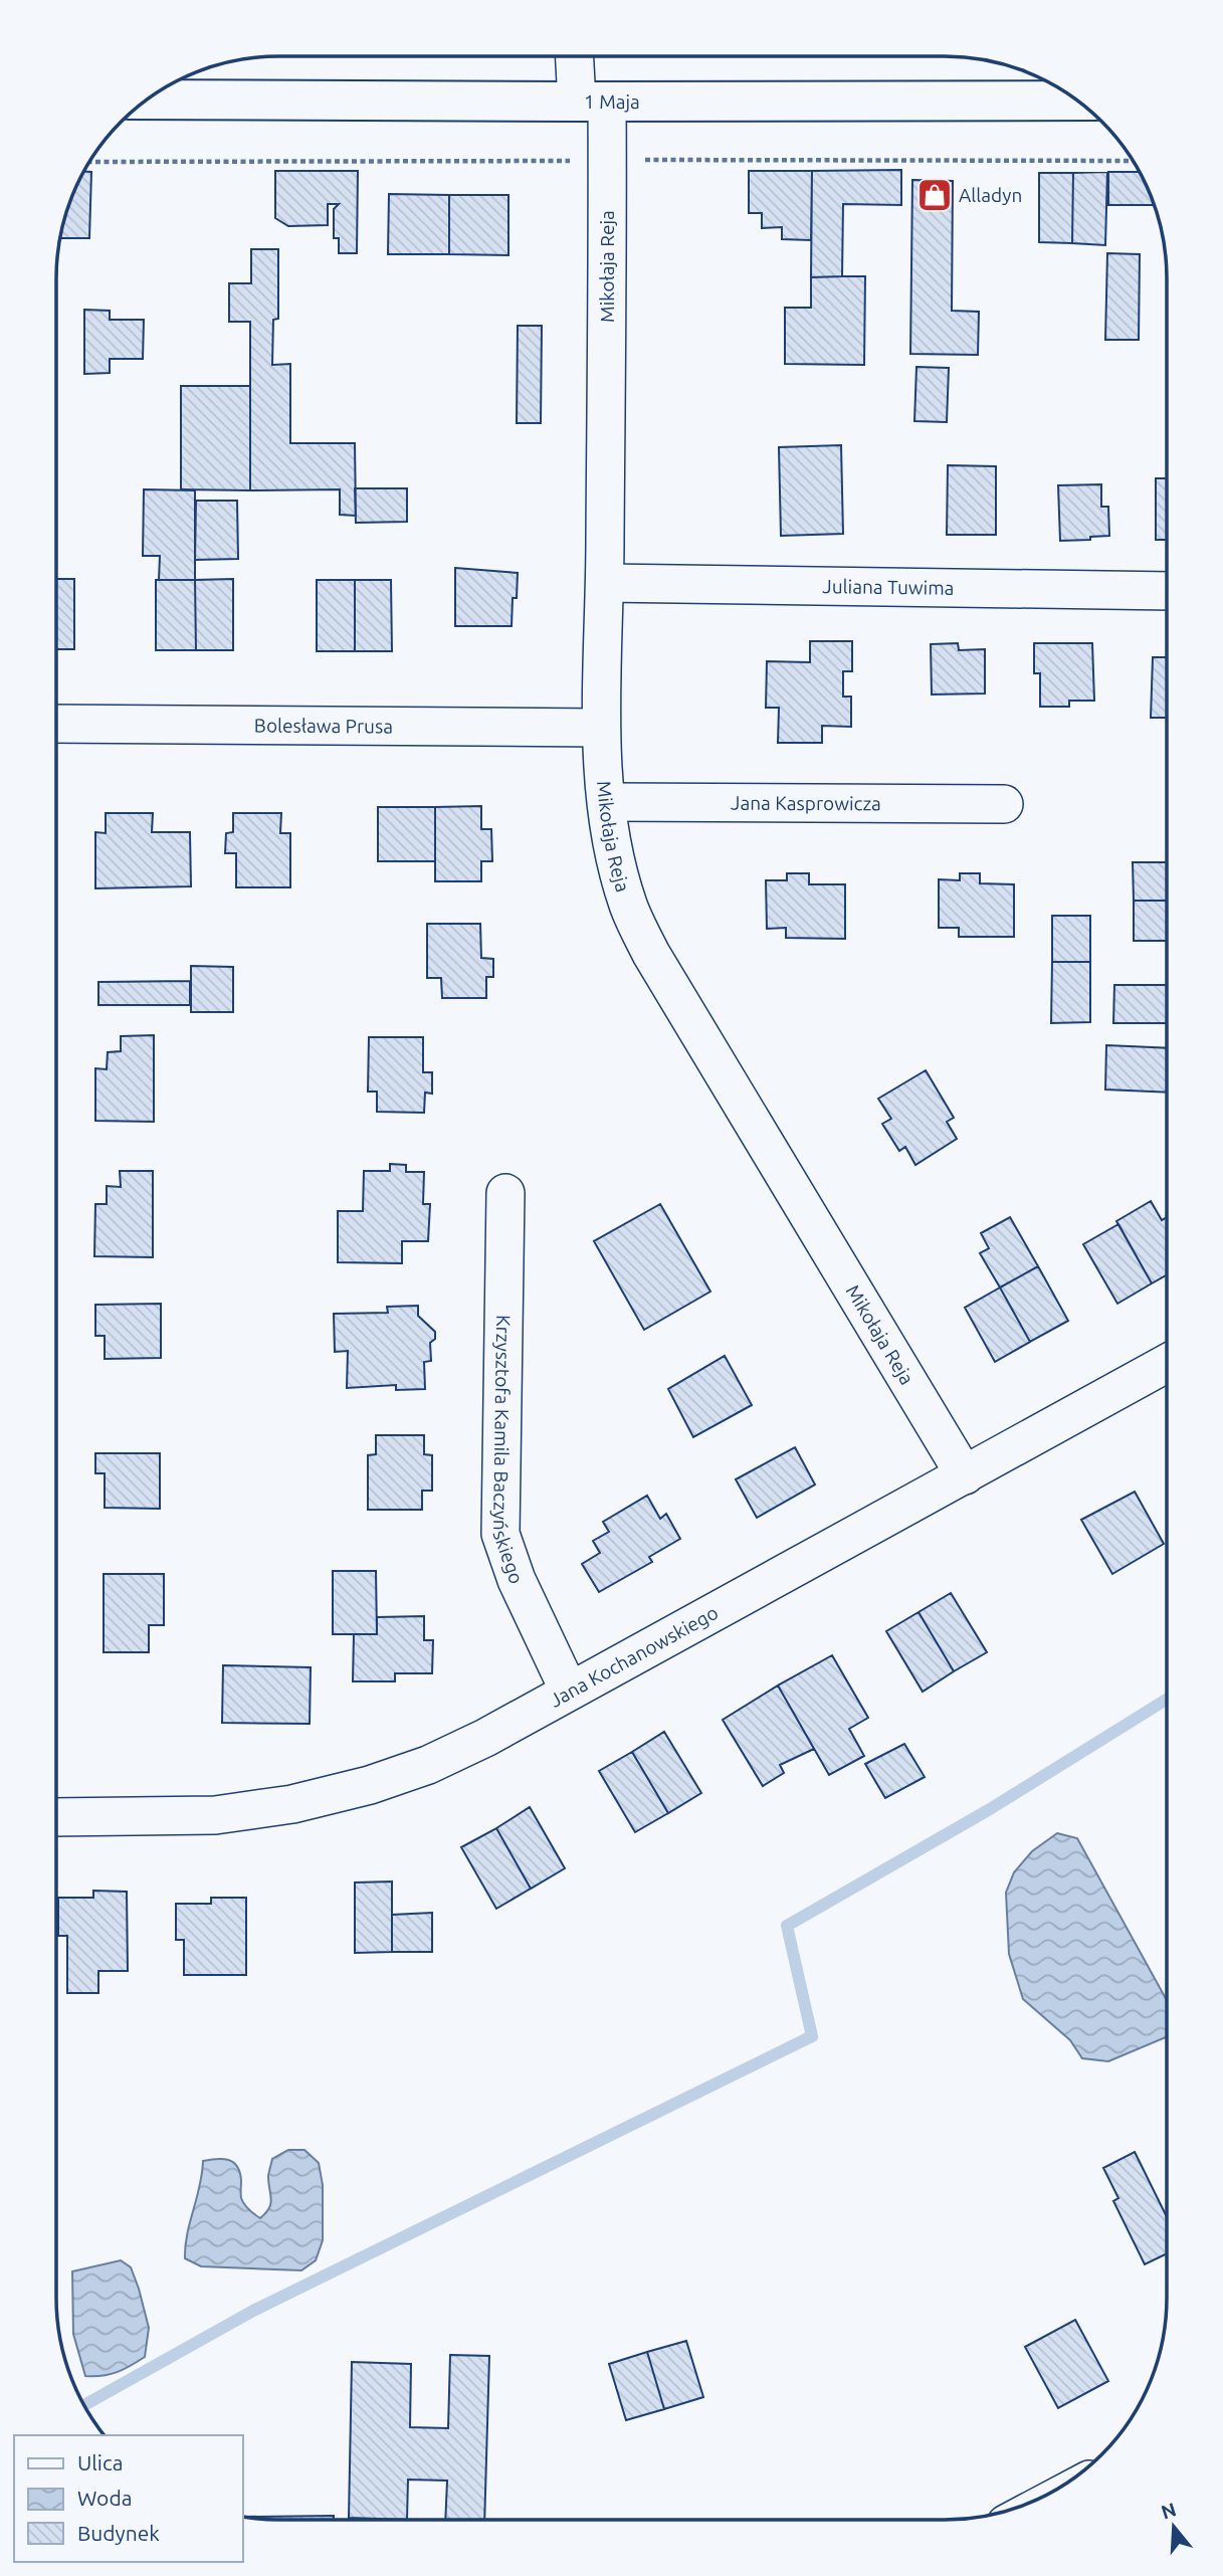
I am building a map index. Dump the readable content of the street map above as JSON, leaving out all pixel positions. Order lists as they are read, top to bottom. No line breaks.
{"streets":{"street":["1 Maja","Mikołaja Reja","Juliana Tuwima","Bolesława Prusa","Jana Kasprowicza","Krzysztofa Kamila Baczyńskiego","Jana Kochanowskiego"]},"crossings":[["1 Maja","Mikołaja Reja"],["Mikołaja Reja","Juliana Tuwima"],["Mikołaja Reja","Bolesława Prusa"],["Mikołaja Reja","Jana Kasprowicza"],["Mikołaja Reja","Jana Kochanowskiego"],["Krzysztofa Kamila Baczyńskiego","Jana Kochanowskiego"]],"places":{"shop":["Alladyn"]},"legend":["Ulica","Woda","Budynek"],"north":"top"}
